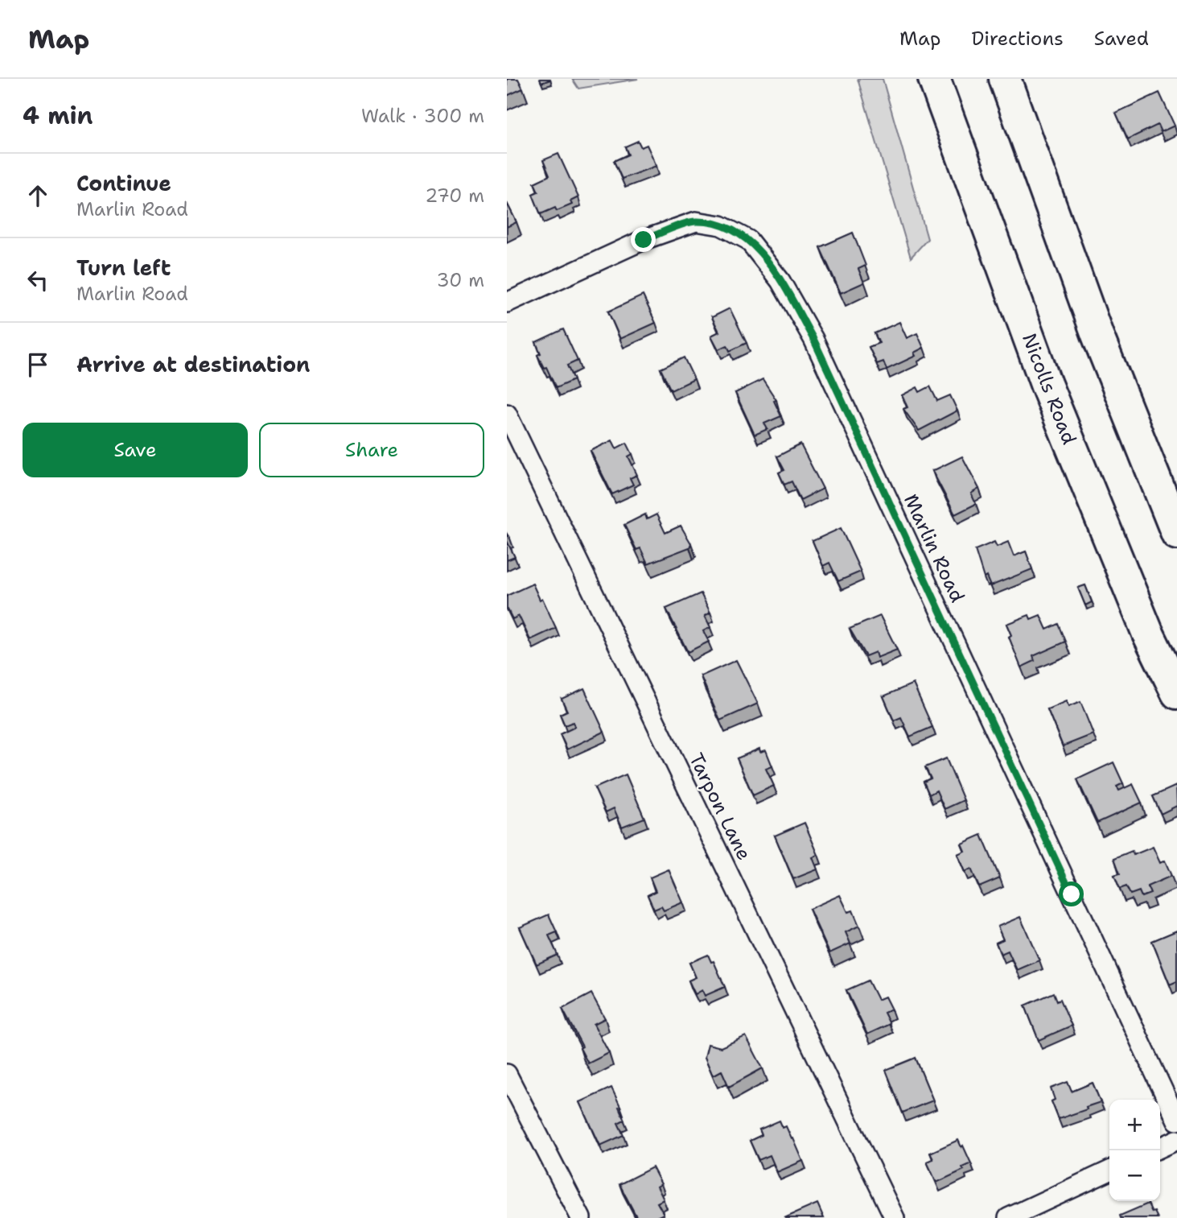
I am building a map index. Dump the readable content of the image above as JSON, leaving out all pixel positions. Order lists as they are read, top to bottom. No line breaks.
{"streets":{"highway":["Nicolls Road"],"street":["Marlin Road","Tarpon Lane"]},"page":{"header":"Map","nav":["Map","Directions","Saved"],"heading":["4 min","Walk · 300 m"],"list":[["Continue","Marlin Road","270 m"],["Turn left","Marlin Road","30 m"],"Arrive at destination"],"buttons":["Save","Share"],"map_buttons":["+","−"]}}
